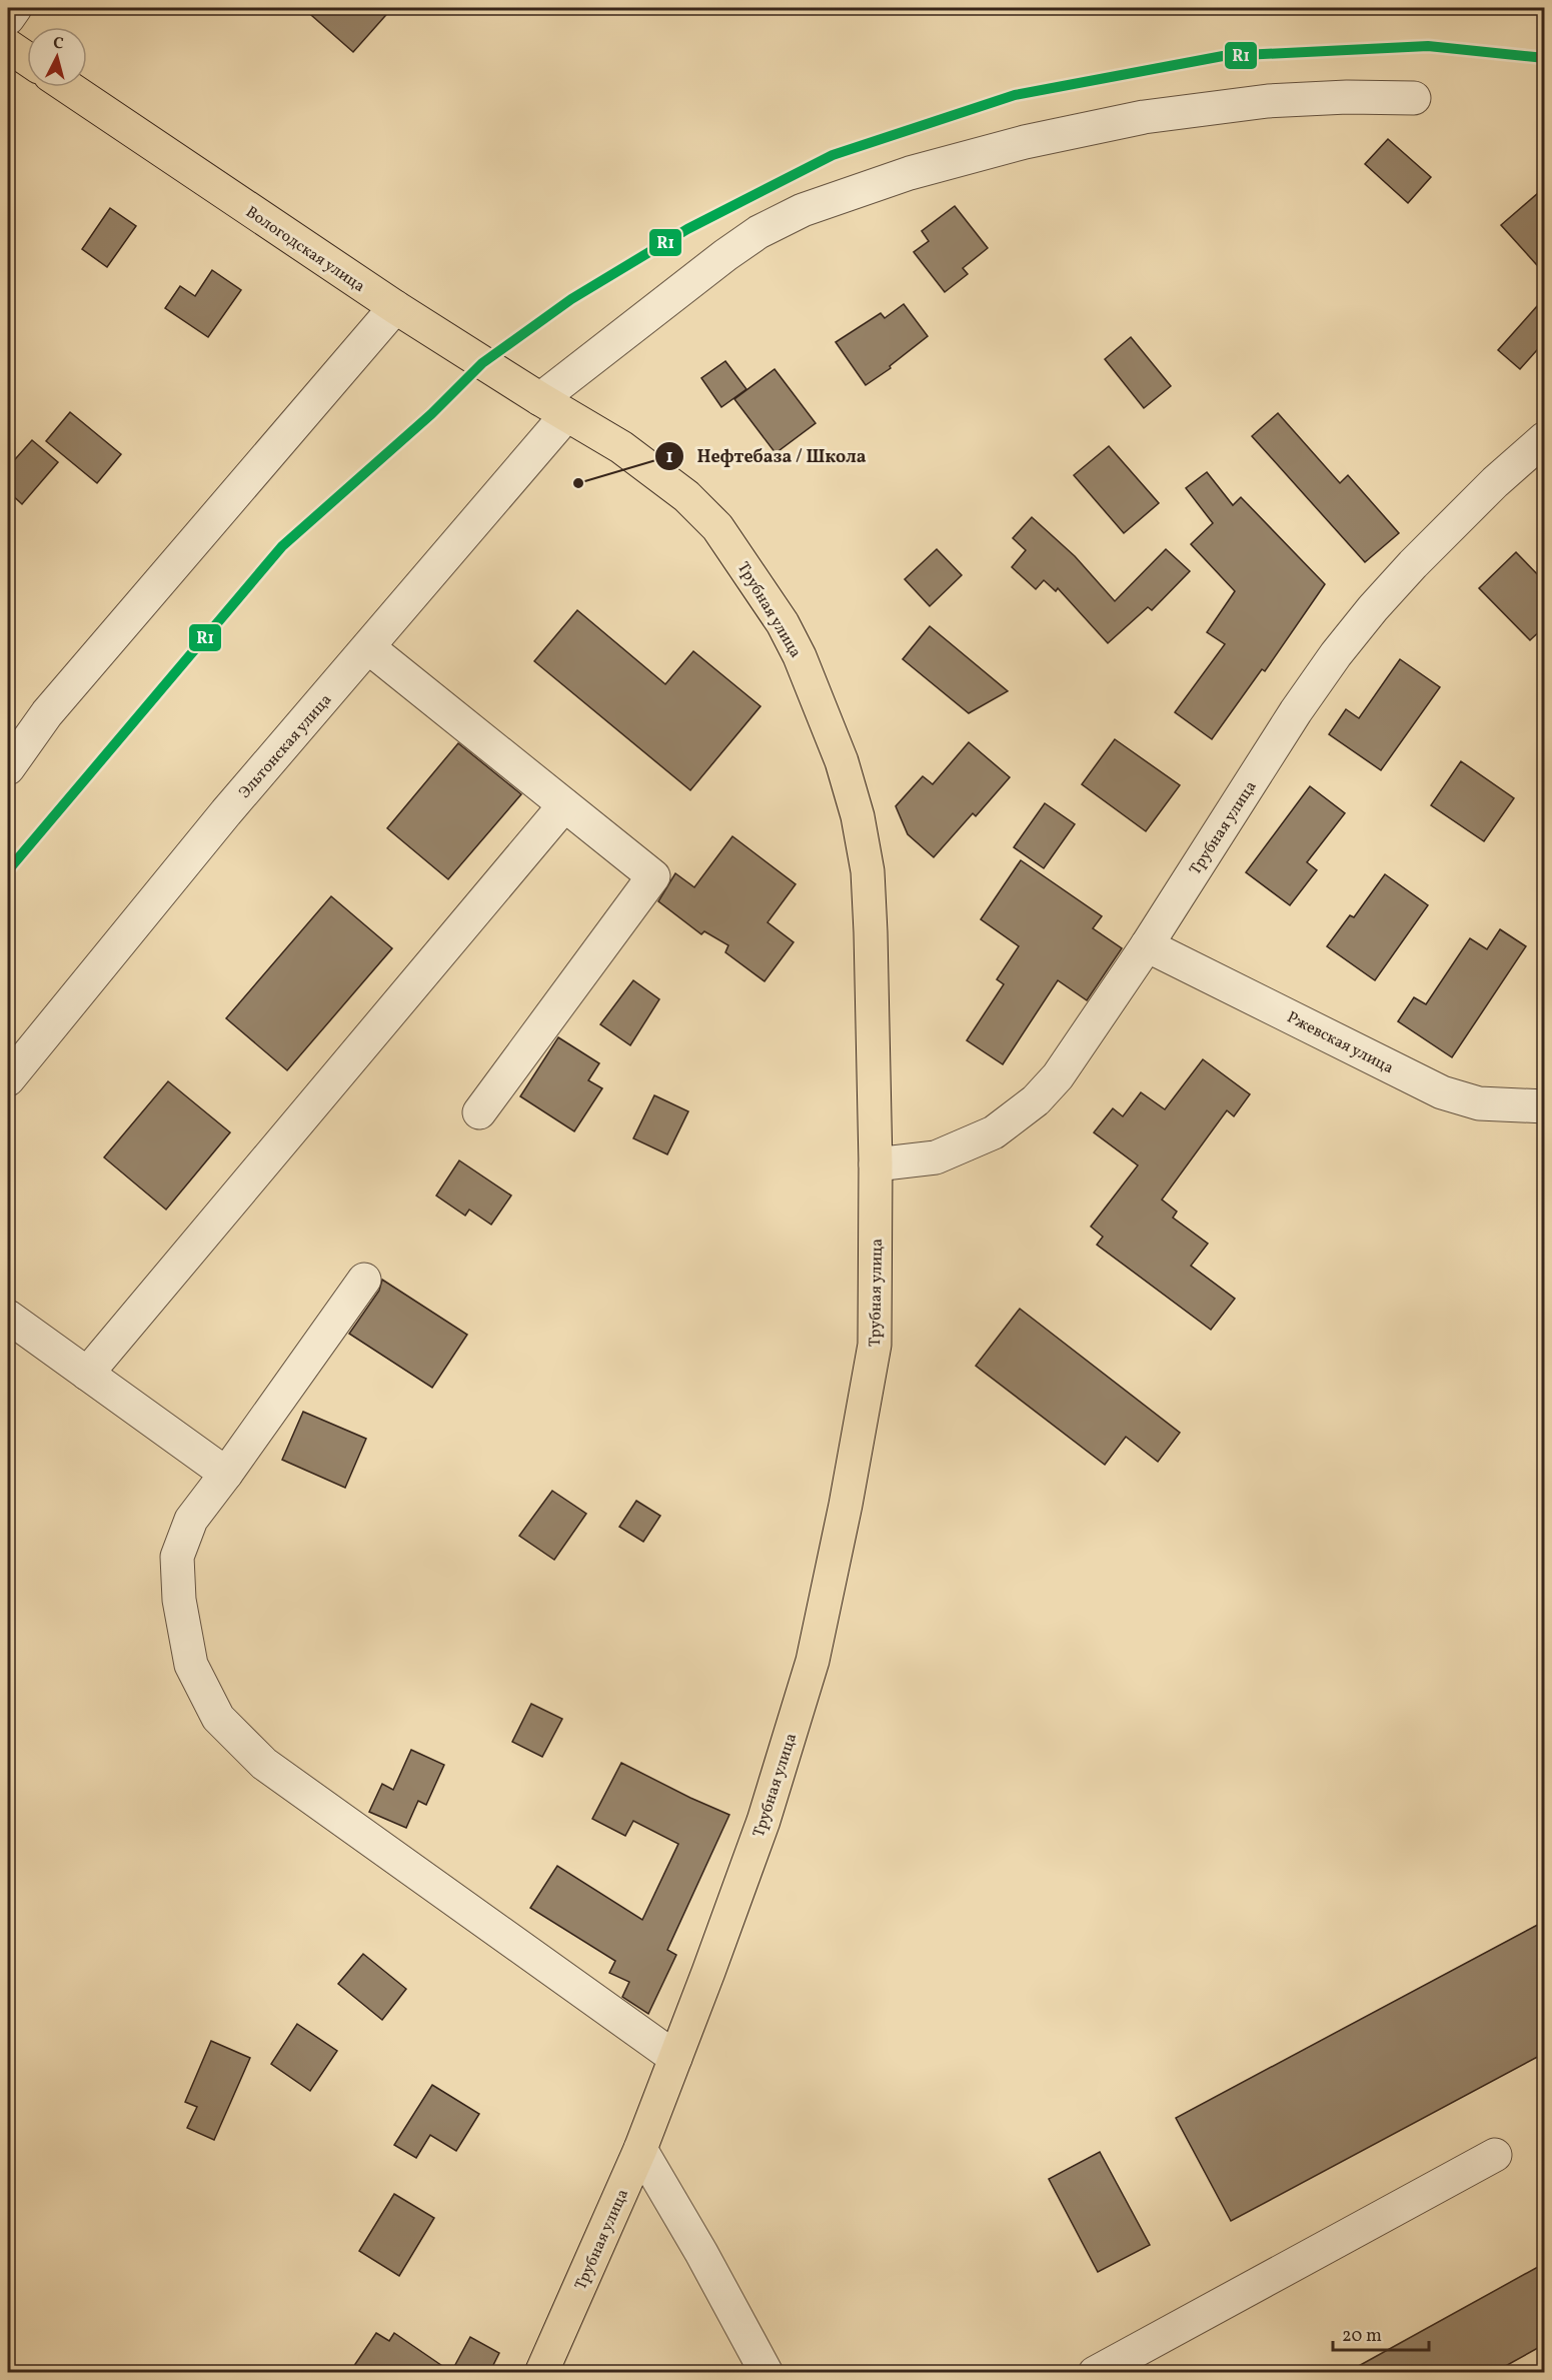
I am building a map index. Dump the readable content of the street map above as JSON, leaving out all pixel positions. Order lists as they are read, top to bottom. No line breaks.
{"streets":{"main road":["Вологодская улица","Трубная улица"],"street":["Эльтонская улица","Ржевская улица"]},"crossings":[["Вологодская улица","Трубная улица"],["Вологодская улица","Эльтонская улица"],["Трубная улица","Эльтонская улица"],["Трубная улица","Ржевская улица"]],"places":["Нефтебаза / Школа"],"lines":["transit line R1"],"scale_bar":"20 m","north":"top"}
